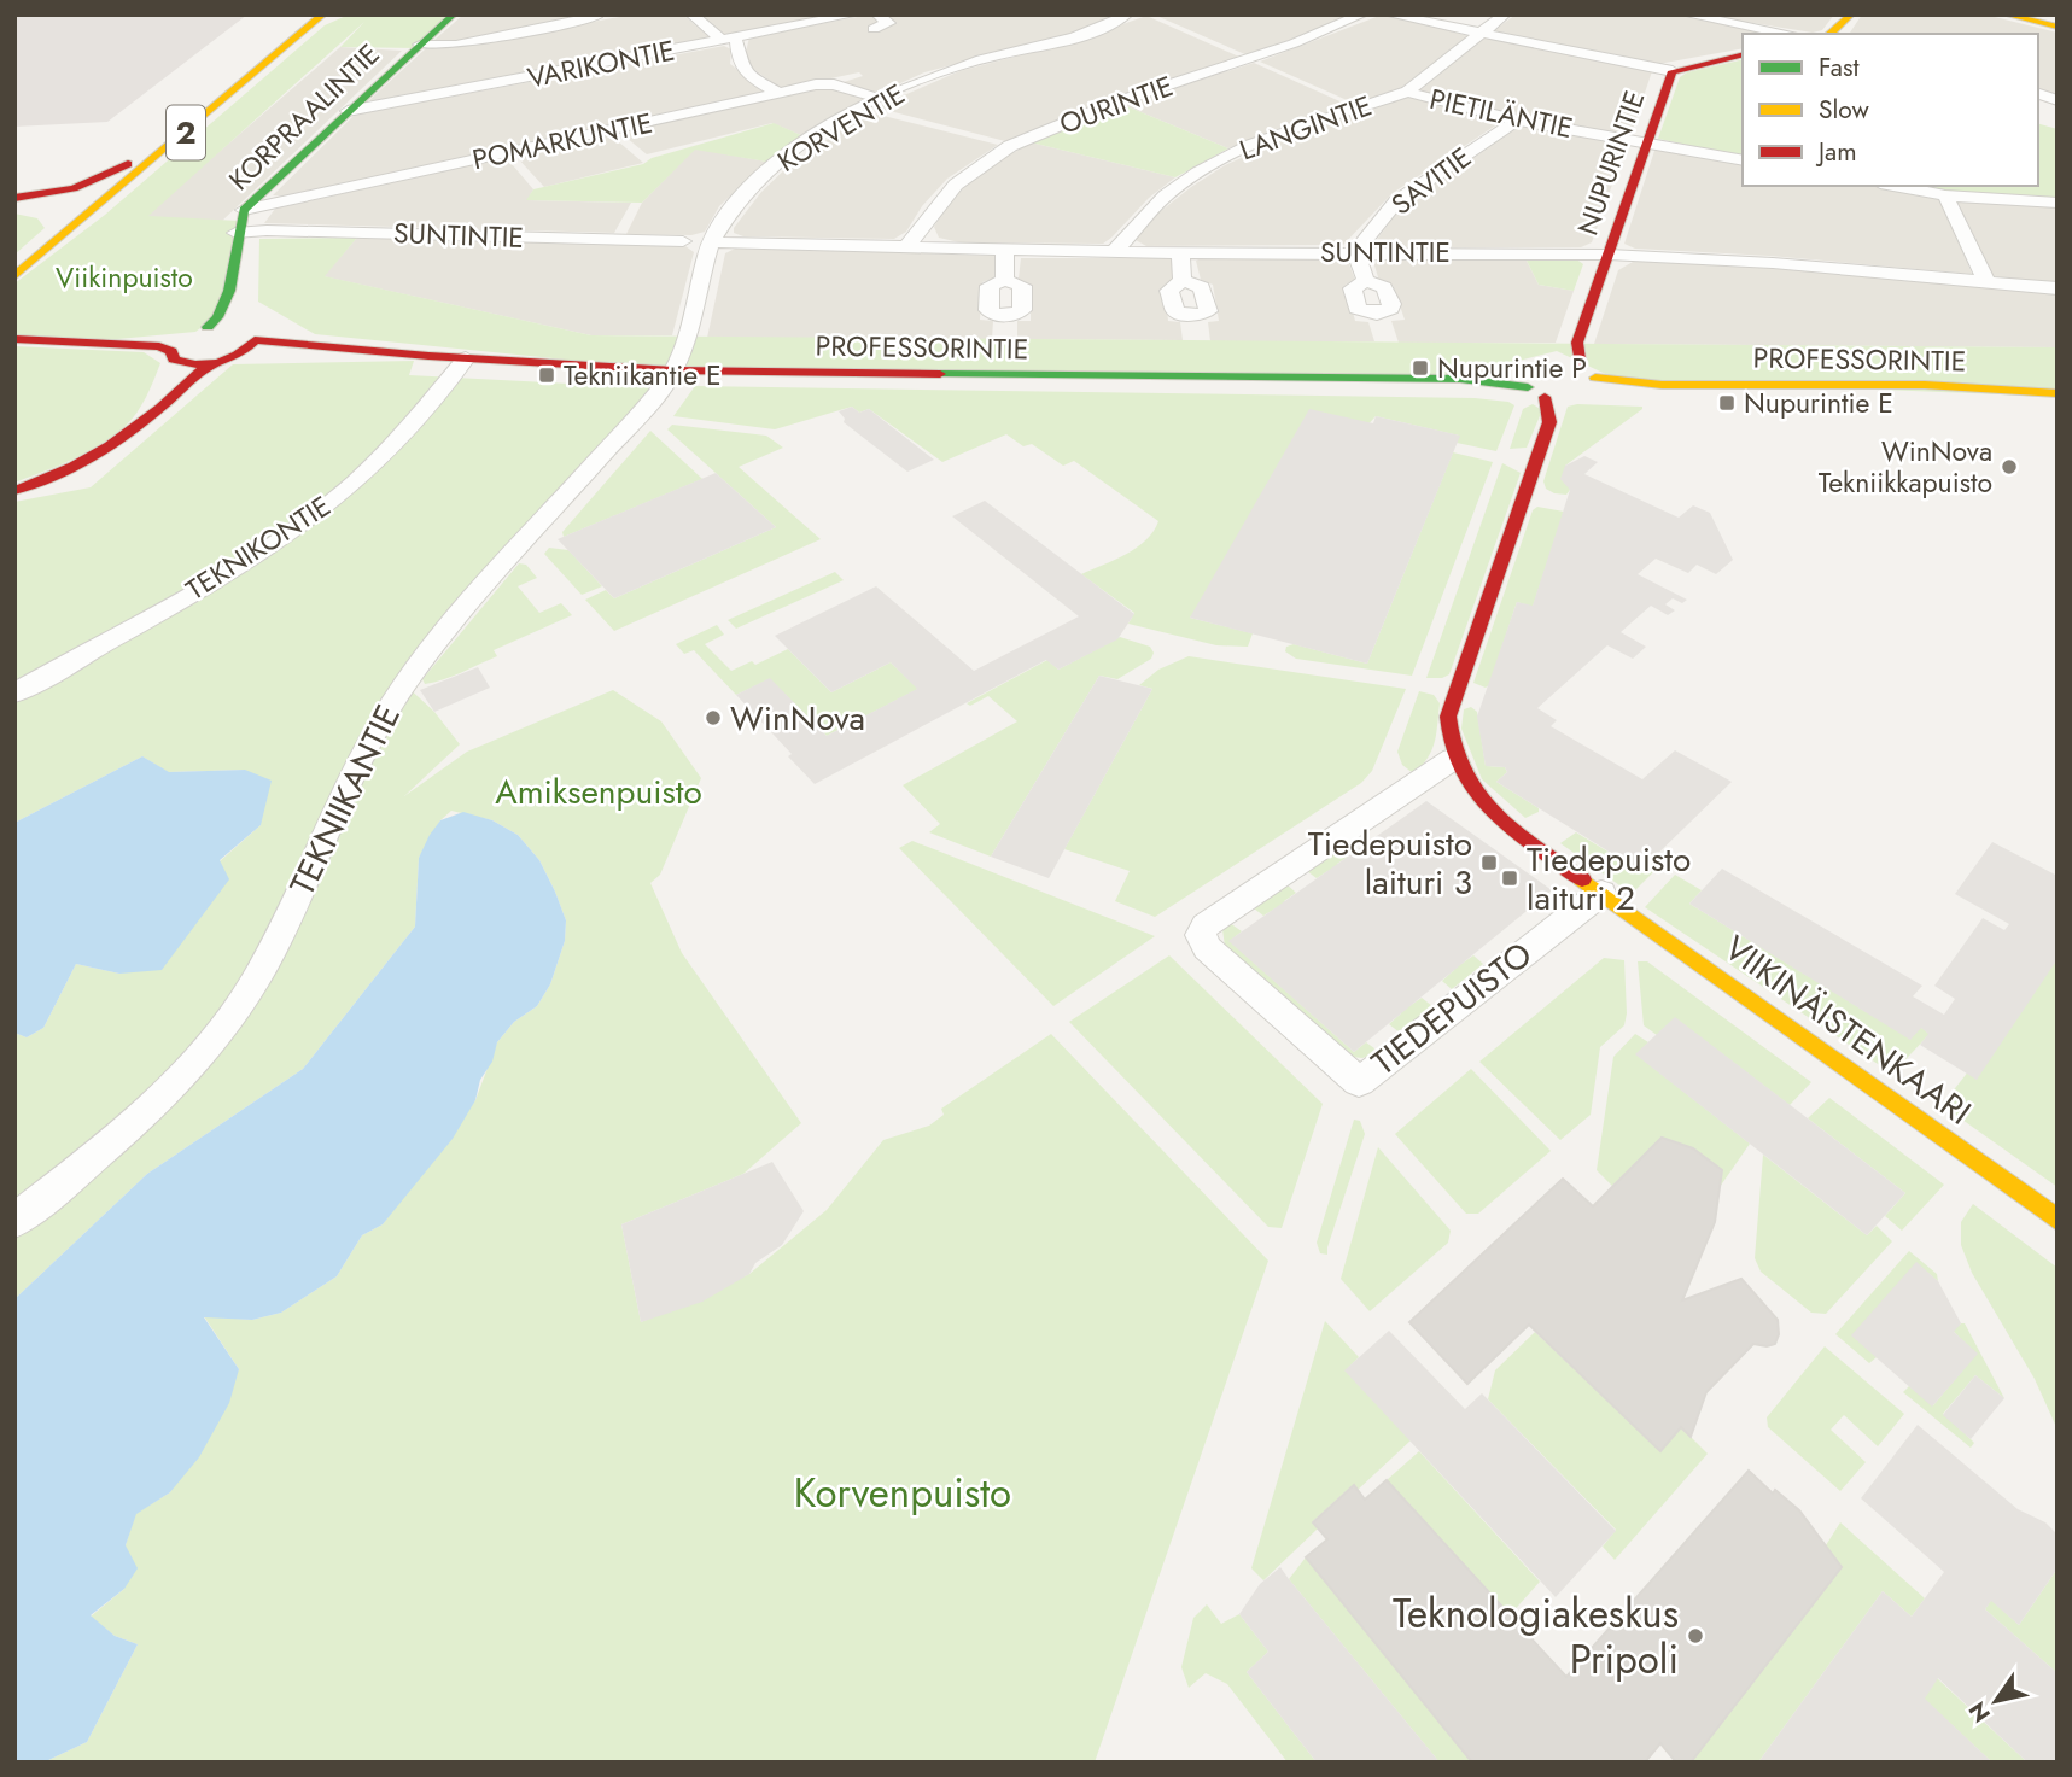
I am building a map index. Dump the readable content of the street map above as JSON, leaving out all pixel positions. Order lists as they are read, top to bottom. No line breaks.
{"streets":{"main road":["KORPRAALINTIE","2","NUPURINTIE","PROFESSORINTIE","VIIKINÄISTENKAARI"],"street":["VARIKONTIE","OURINTIE","PIETILÄNTIE","KORVENTIE","LANGINTIE","POMARKUNTIE","SAVITIE","SUNTINTIE","TEKNIKONTIE","TEKNIIKANTIE","TIEDEPUISTO"]},"crossings":[["VARIKONTIE","KORPRAALINTIE"],["OURINTIE","SUNTINTIE"],["PIETILÄNTIE","LANGINTIE"],["PIETILÄNTIE","NUPURINTIE"],["PIETILÄNTIE","SAVITIE"],["KORPRAALINTIE","POMARKUNTIE"],["KORPRAALINTIE","SUNTINTIE"],["KORPRAALINTIE","PROFESSORINTIE"],["KORVENTIE","POMARKUNTIE"],["KORVENTIE","SUNTINTIE"],["KORVENTIE","PROFESSORINTIE"],["KORVENTIE","TEKNIIKANTIE"],["LANGINTIE","SUNTINTIE"],["NUPURINTIE","SUNTINTIE"],["NUPURINTIE","PROFESSORINTIE"],["SAVITIE","SUNTINTIE"],["PROFESSORINTIE","TEKNIKONTIE"],["PROFESSORINTIE","TEKNIIKANTIE"],["TIEDEPUISTO","VIIKINÄISTENKAARI"]],"parks":["Viikinpuisto","Amiksenpuisto","Korvenpuisto"],"places":{"transit":["Nupurintie P","Tekniikantie E","Nupurintie E","Tiedepuisto laituri 3","Tiedepuisto laituri 2"],"other":["WinNova Tekniikkapuisto","WinNova","Teknologiakeskus Pripoli"]},"legend":["Fast","Slow","Jam"],"north":"bottom left"}
